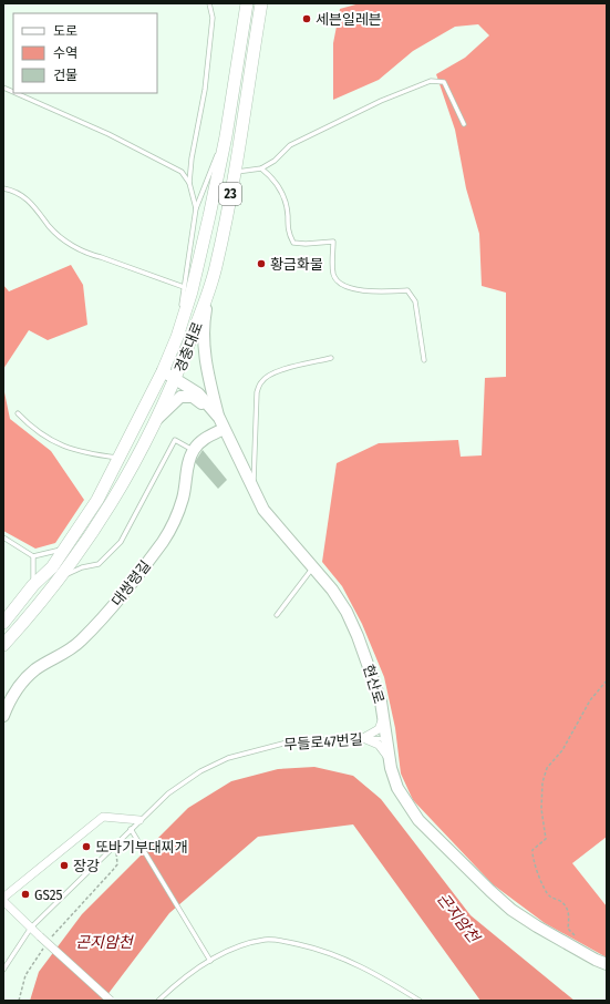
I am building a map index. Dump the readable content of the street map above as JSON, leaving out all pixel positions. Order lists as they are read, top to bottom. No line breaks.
{"streets":{"main road":["23","경충대로"],"street":["대쌍령길","현산로"],"lane":["무들로47번길"]},"crossings":[["경충대로","현산로"],["현산로","무들로47번길"]],"water":["곤지암천"],"places":["세븐일레븐","황금화물","또바기부대찌개","장강","GS25"],"legend":["도로","수역","건물"]}
